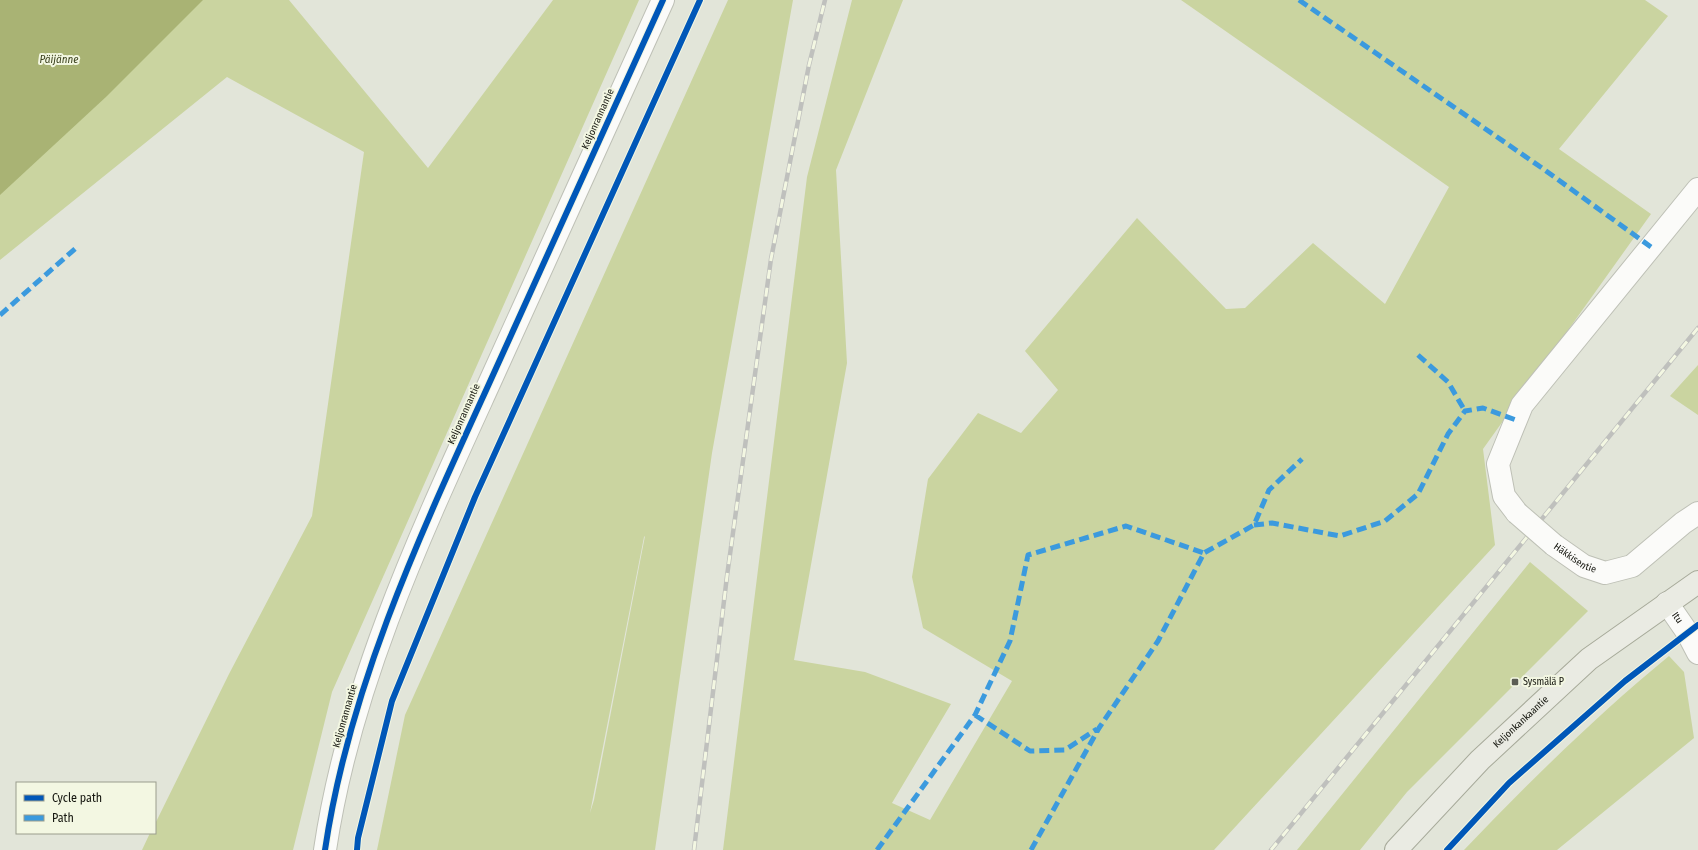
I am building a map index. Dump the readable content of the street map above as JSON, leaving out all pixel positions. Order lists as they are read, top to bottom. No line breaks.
{"streets":{"main road":["Keljonkankaantie"],"street":["Keljonrannantie","Häkkisentie","Itu"]},"crossings":[["Itu","Keljonkankaantie"]],"water":["Päijänne"],"places":{"transit":["Sysmälä P"]},"legend":["Cycle path","Path"]}
